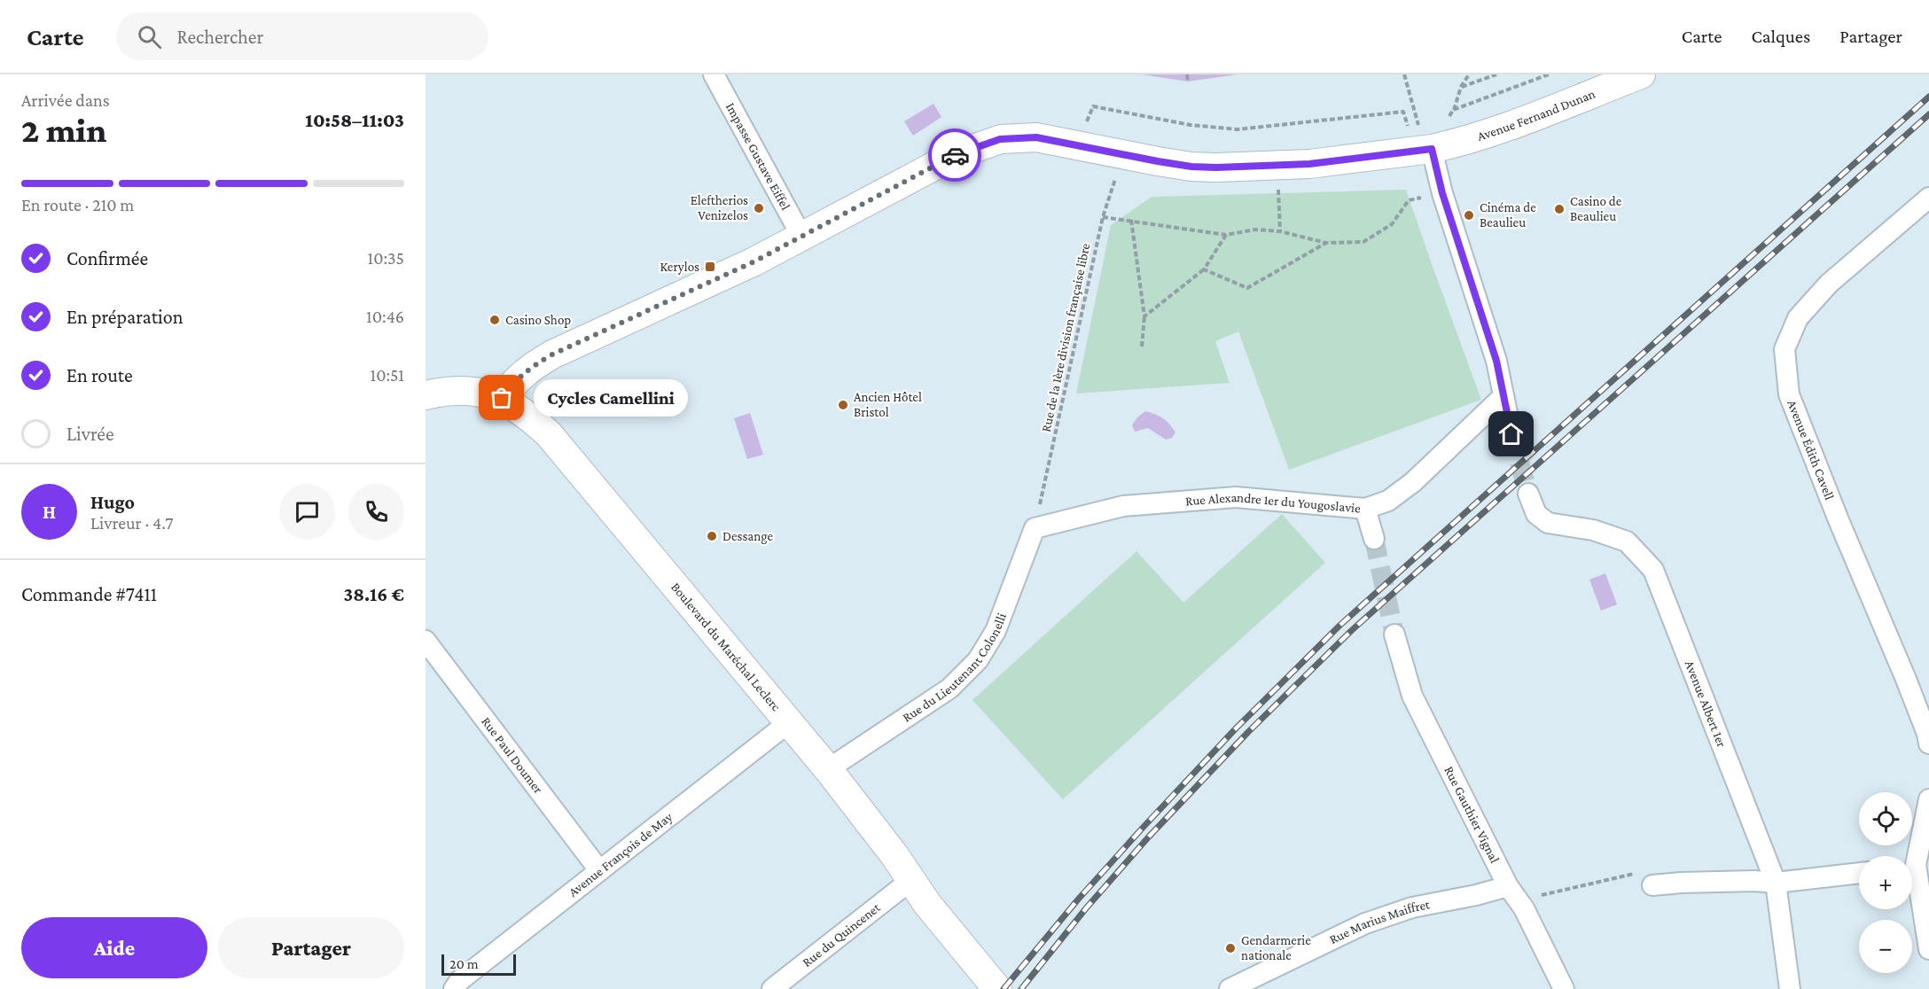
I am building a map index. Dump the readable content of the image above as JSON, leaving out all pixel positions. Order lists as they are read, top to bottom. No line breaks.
{"streets":{"main road":["Avenue Fernand Dunan","Boulevard du Maréchal Leclerc"],"street":["Impasse Gustave Eiffel","Avenue Édith Cavell","Rue Alexandre 1er du Yougoslavie","Rue du Lieutenant Colonelli","Avenue Albert 1er","Rue Paul Doumer","Rue Gauthier Vignal","Avenue François de May","Rue Marius Maiffret","Rue du Quincenet"],"path":["Rue de la 1ère division française libre"]},"crossings":[["Avenue Fernand Dunan","Impasse Gustave Eiffel"],["Avenue Fernand Dunan","Rue de la 1ère division française libre"],["Avenue Fernand Dunan","Boulevard du Maréchal Leclerc"],["Rue de la 1ère division française libre","Rue Alexandre 1er du Yougoslavie"],["Rue de la 1ère division française libre","Rue du Lieutenant Colonelli"],["Rue Alexandre 1er du Yougoslavie","Rue du Lieutenant Colonelli"],["Boulevard du Maréchal Leclerc","Rue du Lieutenant Colonelli"],["Boulevard du Maréchal Leclerc","Avenue François de May"],["Boulevard du Maréchal Leclerc","Rue du Quincenet"],["Rue Paul Doumer","Avenue François de May"],["Rue Gauthier Vignal","Rue Marius Maiffret"]],"places":{"other":["Eleftherios Venizelos","Casino de Beaulieu","Cinéma de Beaulieu","Casino Shop","Cycles Camellini","Ancien Hôtel Bristol","Dessange","Gendarmerie nationale"],"transit":["Kerylos"]},"scale_bar":"20 m","page":{"header":"Carte","search":"Rechercher","nav":["Carte","Calques","Partager"],"heading":["2 min","Arrivée dans","10:58–11:03"],"panel":["Hugo","Livreur · 4.7","Commande #7411","38.16 €"],"bar":"En route · 210 m","list":[["Confirmée","10:35"],["En préparation","10:46"],["En route","10:51"],"Livrée"],"bubble":"Cycles Camellini","round":"H","map_buttons":["+","−"],"buttons":["Aide","Partager"],"scale":"20 m"}}
